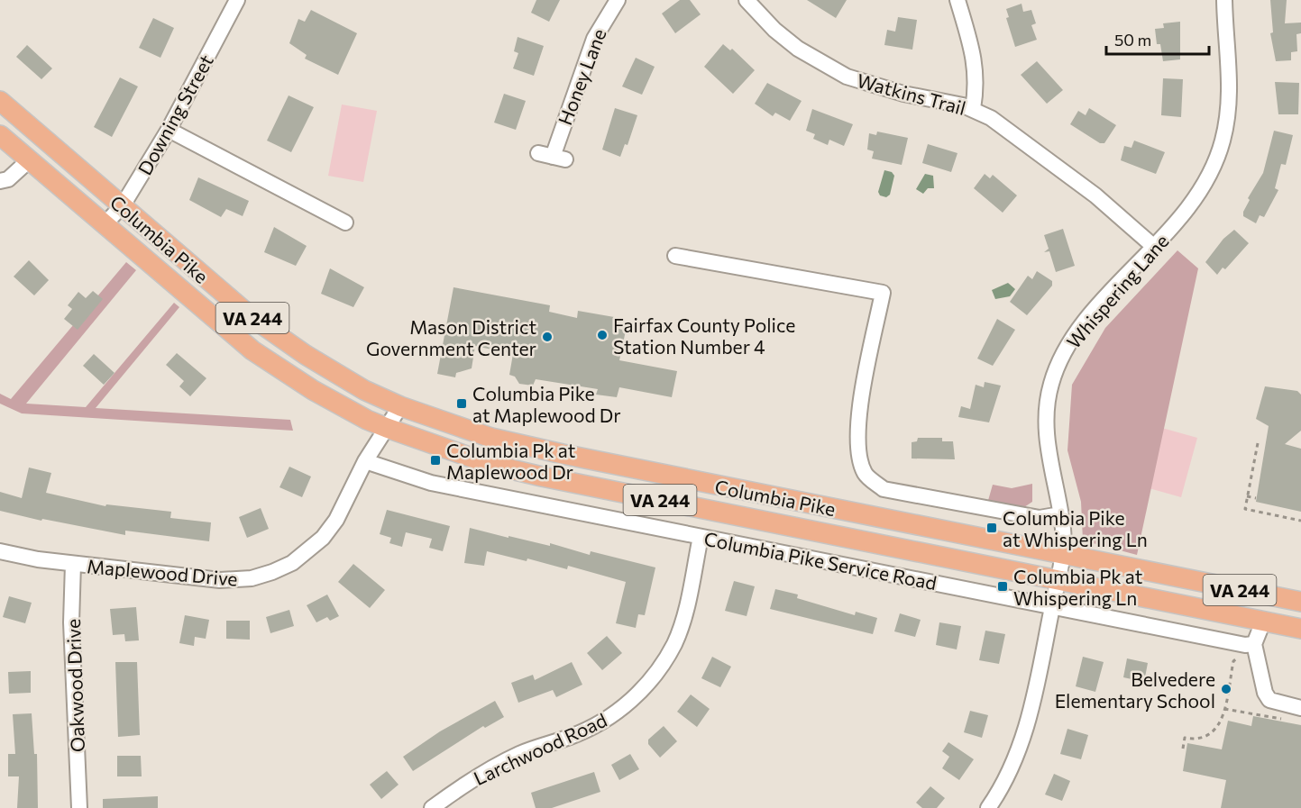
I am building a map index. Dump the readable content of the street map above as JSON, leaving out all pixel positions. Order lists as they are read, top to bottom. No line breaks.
{"streets":{"main road":["Columbia Pike","VA 244"],"street":["Honey Lane","Watkins Trail","Downing Street","Whispering Lane","Columbia Pike Service Road","Maplewood Drive","Oakwood Drive","Larchwood Road"]},"crossings":[["Watkins Trail","Whispering Lane"],["Downing Street","Columbia Pike"],["Columbia Pike","Whispering Lane"],["Columbia Pike","Maplewood Drive"],["Whispering Lane","Columbia Pike Service Road"],["Columbia Pike Service Road","Maplewood Drive"],["Columbia Pike Service Road","Larchwood Road"],["Maplewood Drive","Oakwood Drive"]],"places":{"other":["Fairfax County Police Station Number 4","Mason District Government Center","Belvedere Elementary School"],"transit":["Columbia Pike at Maplewood Dr","Columbia Pk at Maplewood Dr","Columbia Pike at Whispering Ln","Columbia Pk at Whispering Ln"]},"scale_bar":"50 m"}
